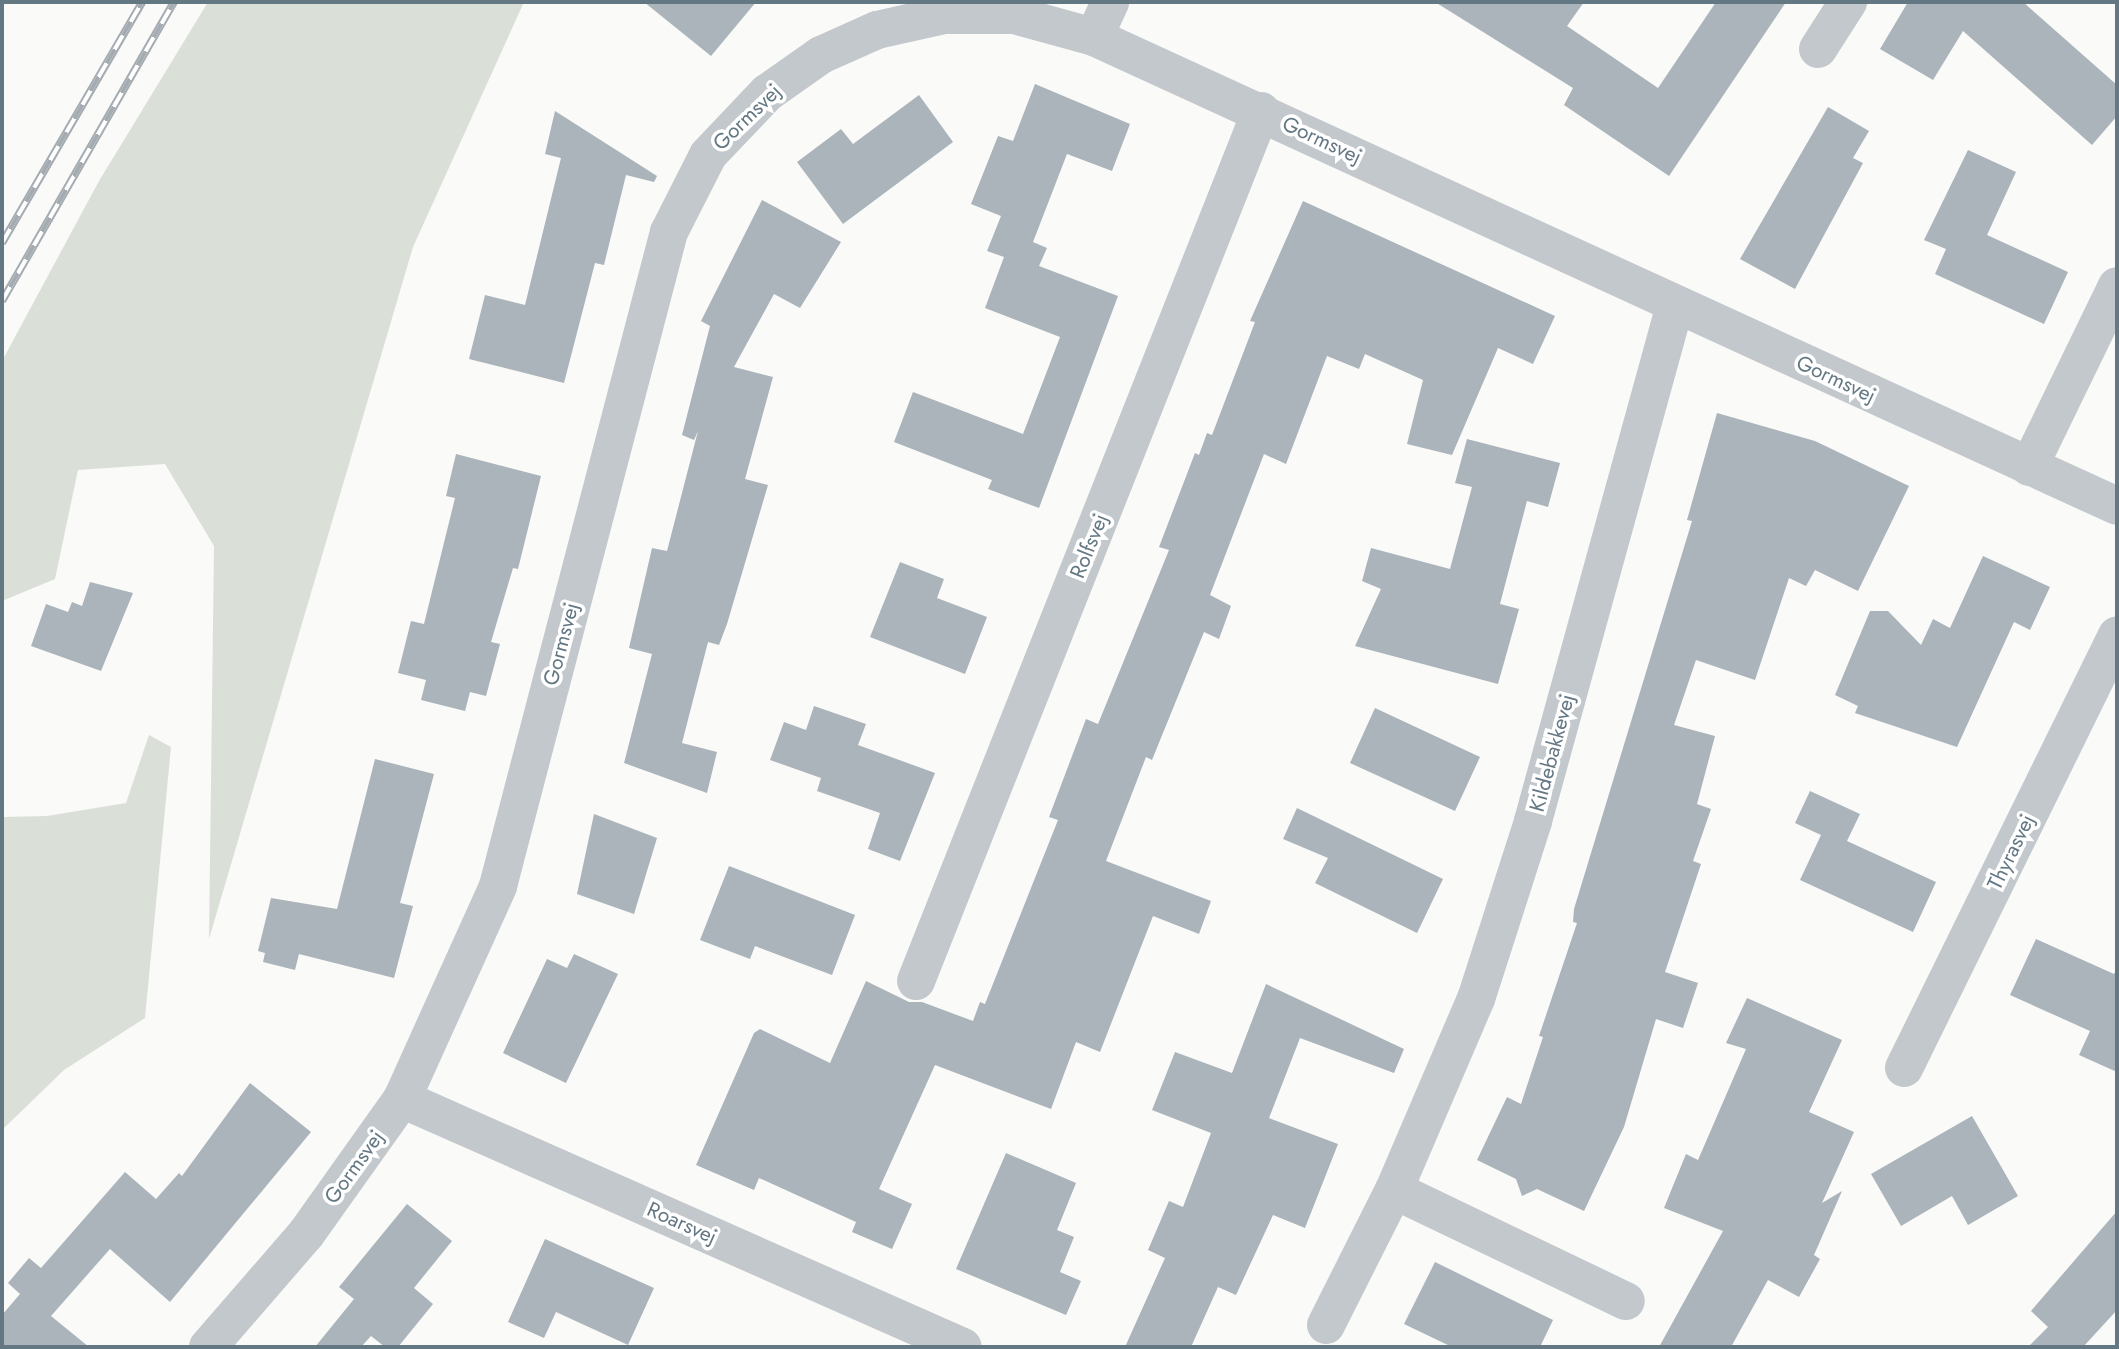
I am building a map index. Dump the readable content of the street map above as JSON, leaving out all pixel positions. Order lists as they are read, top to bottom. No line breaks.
{"streets":{"street":["Gormsvej","Rolfsvej","Kildebakkevej","Thyrasvej","Roarsvej"]},"crossings":[["Gormsvej","Rolfsvej"],["Gormsvej","Kildebakkevej"],["Gormsvej","Roarsvej"]]}
